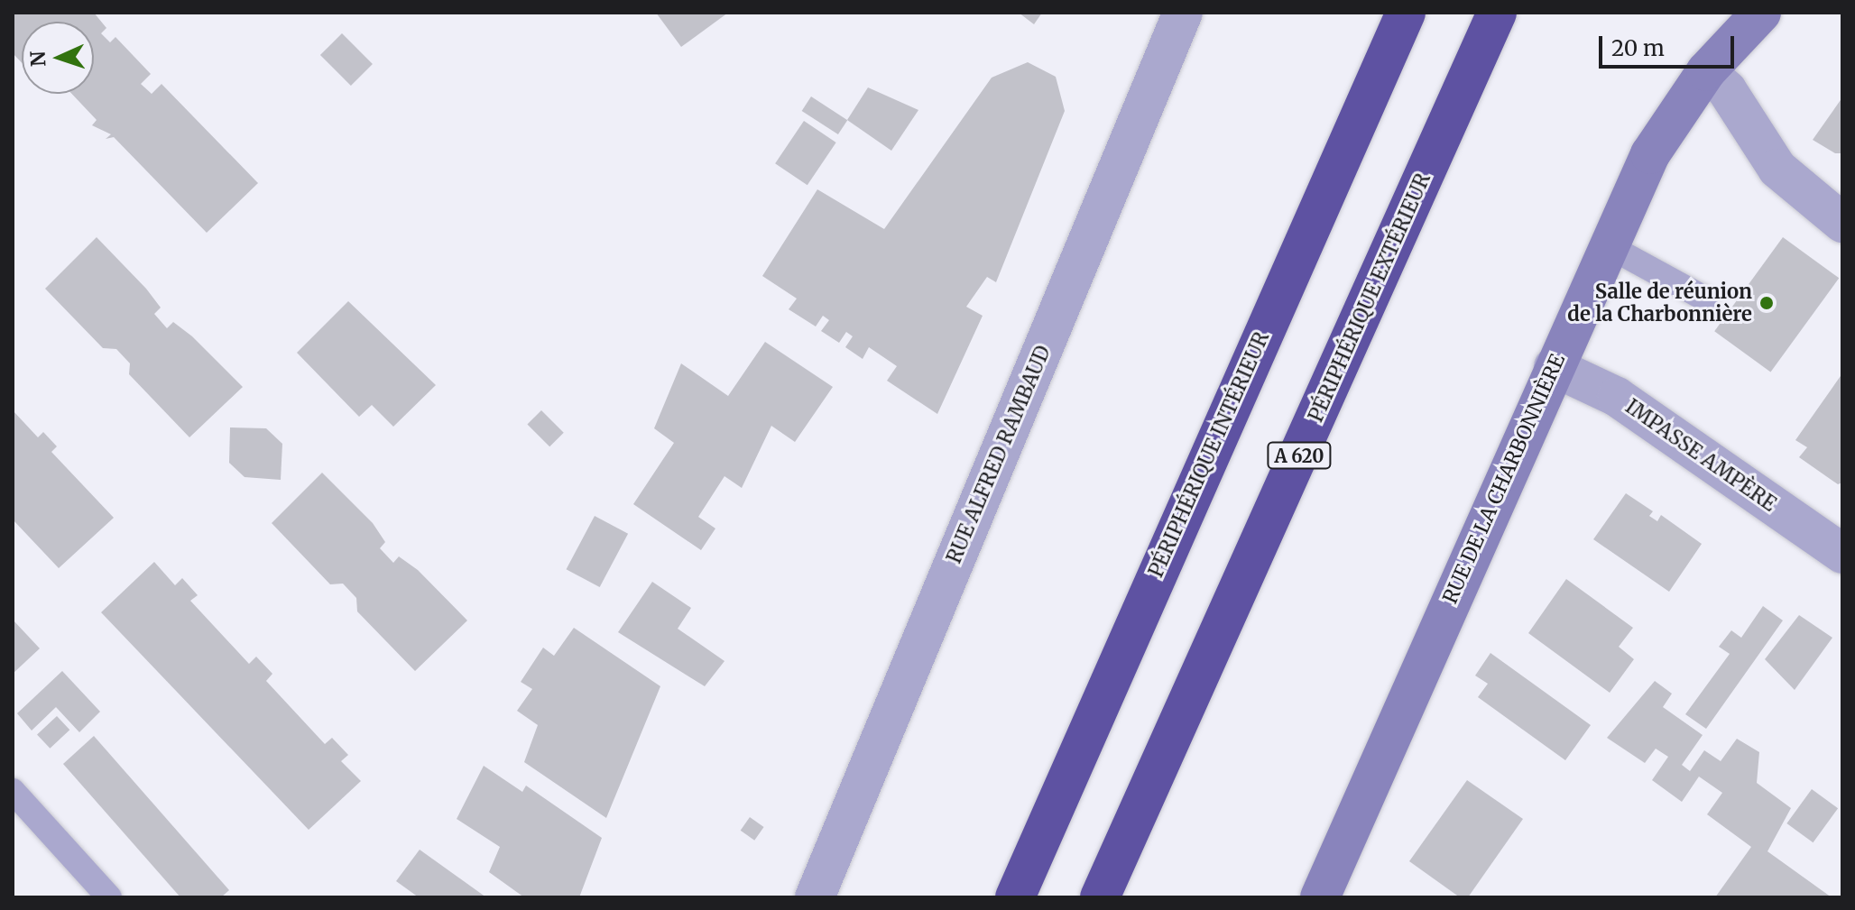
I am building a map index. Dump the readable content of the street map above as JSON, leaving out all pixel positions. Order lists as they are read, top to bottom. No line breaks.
{"streets":{"highway":["PÉRIPHÉRIQUE EXTÉRIEUR","PÉRIPHÉRIQUE INTÉRIEUR","A 620"],"street":["RUE ALFRED RAMBAUD","IMPASSE AMPÈRE","RUE DE LA CHARBONNIÈRE"]},"crossings":[["IMPASSE AMPÈRE","RUE DE LA CHARBONNIÈRE"]],"places":["Salle de réunion de la Charbonnière"],"scale_bar":"20 m","north":"left"}
